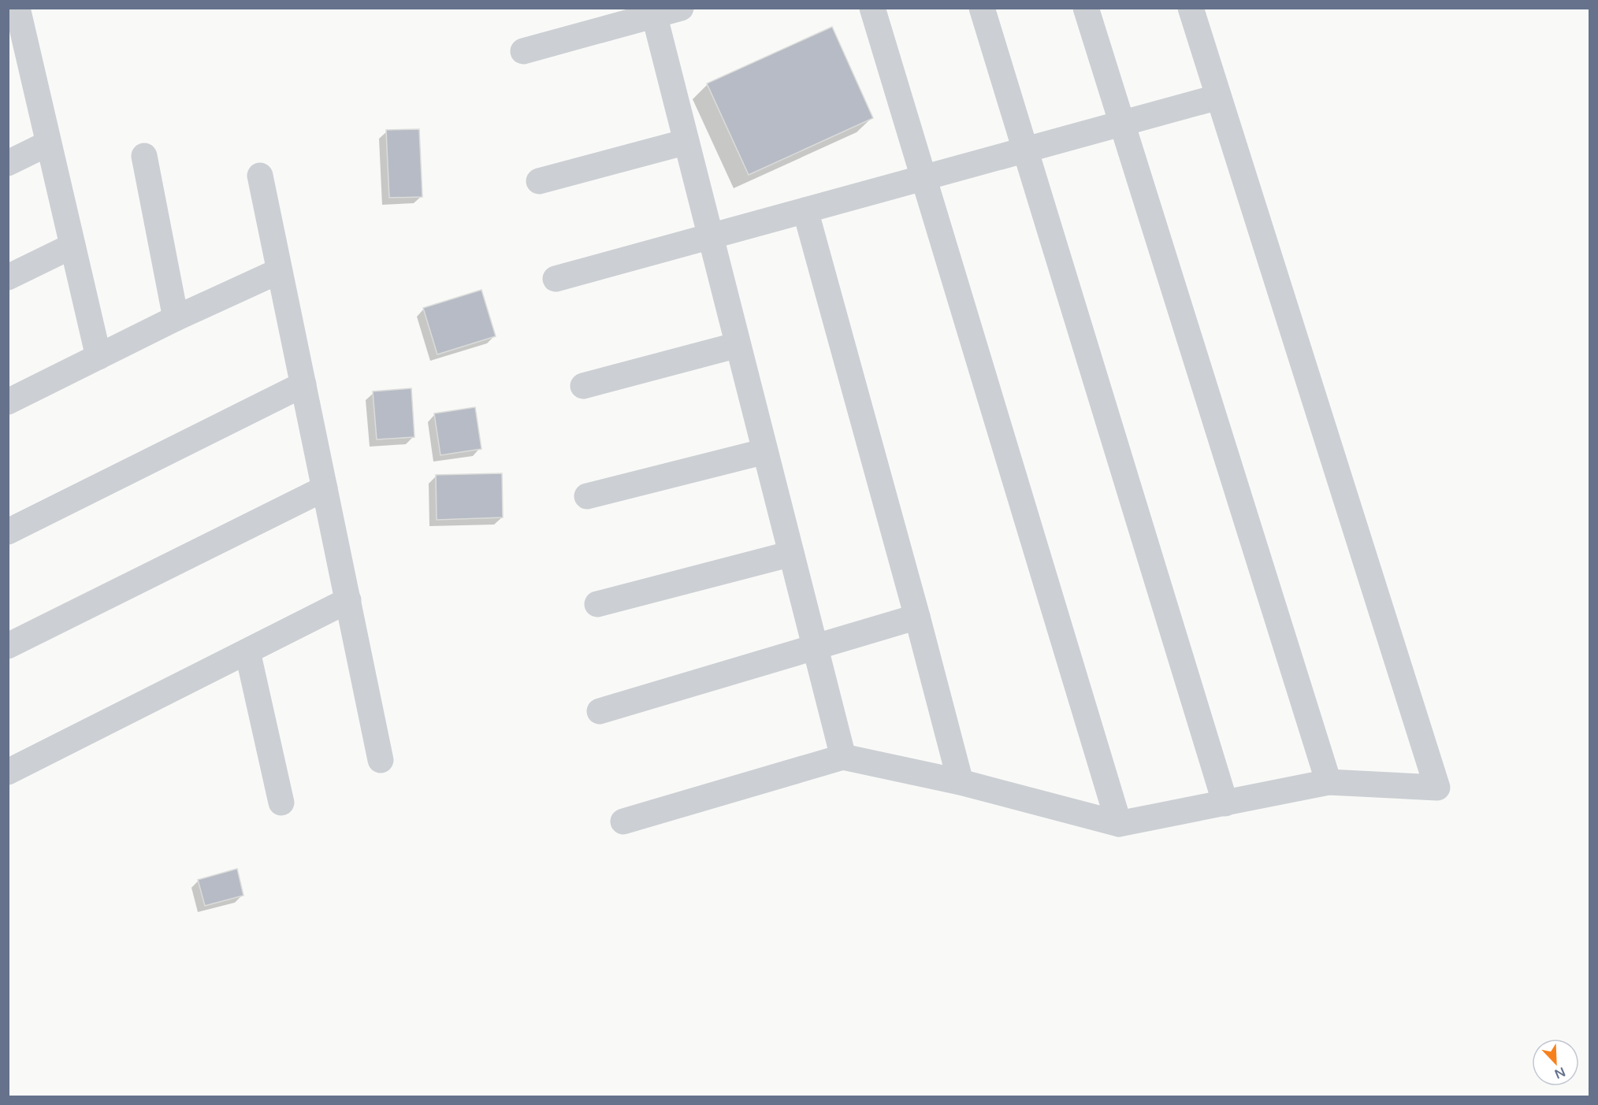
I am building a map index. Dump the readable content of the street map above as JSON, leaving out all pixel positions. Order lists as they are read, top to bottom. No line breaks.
{"north":"bottom right"}
